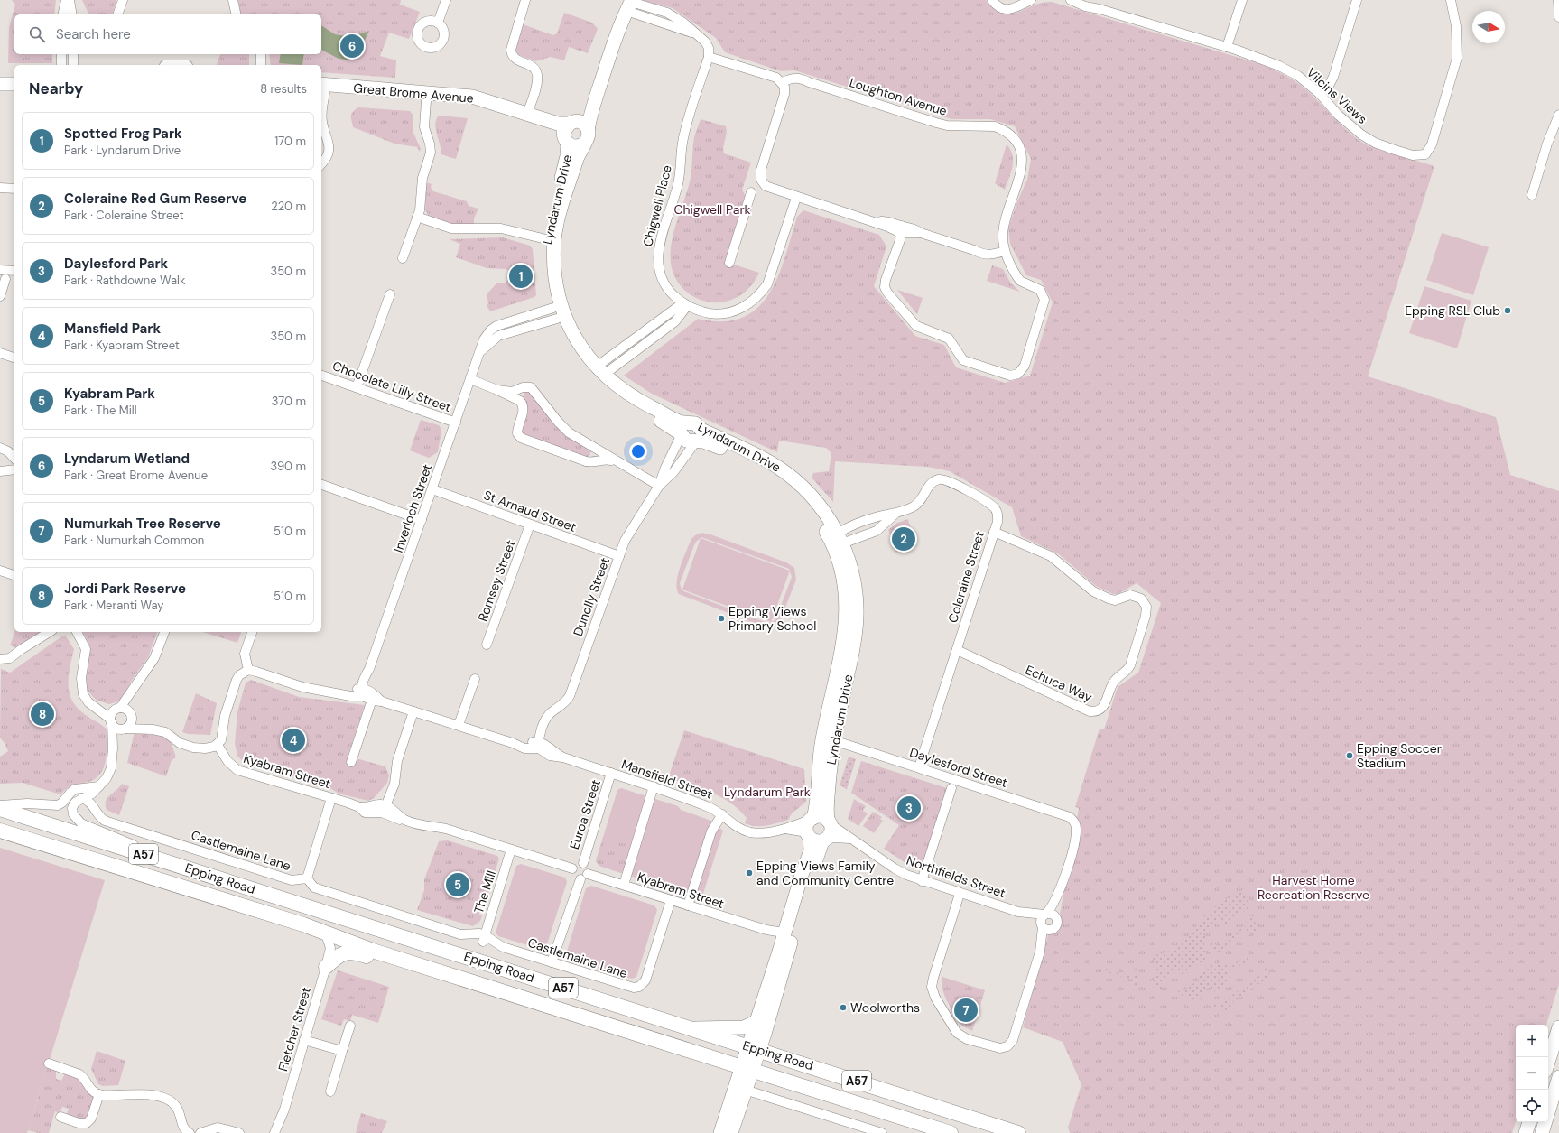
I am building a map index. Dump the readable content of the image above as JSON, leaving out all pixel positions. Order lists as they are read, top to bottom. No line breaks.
{"streets":{"main road":["A57","Epping Road"],"street":["Great Brome Avenue","Vilcins Views","Loughton Avenue","Lyndarum Drive","Chigwell Place","Chocolate Lilly Street","Inverloch Street","St Arnaud Street","Coleraine Street","Romsey Street","Dunolly Street","Echuca Way","Daylesford Street","Kyabram Street","Mansfield Street","Euroa Street","Castlemaine Lane","Northfields Street","The Mill","Fletcher Street"]},"crossings":[["Great Brome Avenue","Lyndarum Drive"],["Lyndarum Drive","Inverloch Street"],["Lyndarum Drive","Coleraine Street"],["Lyndarum Drive","Dunolly Street"],["Lyndarum Drive","Daylesford Street"],["Lyndarum Drive","Mansfield Street"],["Lyndarum Drive","Northfields Street"],["Chocolate Lilly Street","Inverloch Street"],["Inverloch Street","St Arnaud Street"],["Inverloch Street","Mansfield Street"],["St Arnaud Street","Romsey Street"],["St Arnaud Street","Dunolly Street"],["Coleraine Street","Echuca Way"],["Coleraine Street","Daylesford Street"],["Dunolly Street","Mansfield Street"],["Kyabram Street","Euroa Street"],["Kyabram Street","Castlemaine Lane"],["Mansfield Street","Euroa Street"],["Mansfield Street","Northfields Street"],["Castlemaine Lane","The Mill"],["Epping Road","Fletcher Street"]],"parks":["Chigwell Park","Lyndarum Park","Harvest Home Recreation Reserve"],"places":["Epping RSL Club","Epping Views Primary School","Epping Soccer Stadium","Epping Views Family and Community Centre","Woolworths"],"north":"right","page":{"search":"Search here","pins":["6","1","2","8","4","3","5","7"],"heading":["Nearby","8 results"],"list":[{"mark":"1","name":"Spotted Frog Park","note":"Park · Lyndarum Drive","value":"170 m"},{"mark":"2","name":"Coleraine Red Gum Reserve","note":"Park · Coleraine Street","value":"220 m"},{"mark":"3","name":"Daylesford Park","note":"Park · Rathdowne Walk","value":"350 m"},{"mark":"4","name":"Mansfield Park","note":"Park · Kyabram Street","value":"350 m"},{"mark":"5","name":"Kyabram Park","note":"Park · The Mill","value":"370 m"},{"mark":"6","name":"Lyndarum Wetland","note":"Park · Great Brome Avenue","value":"390 m"},{"mark":"7","name":"Numurkah Tree Reserve","note":"Park · Numurkah Common","value":"510 m"},{"mark":"8","name":"Jordi Park Reserve","note":"Park · Meranti Way","value":"510 m"}],"map_buttons":["+","−"]}}
